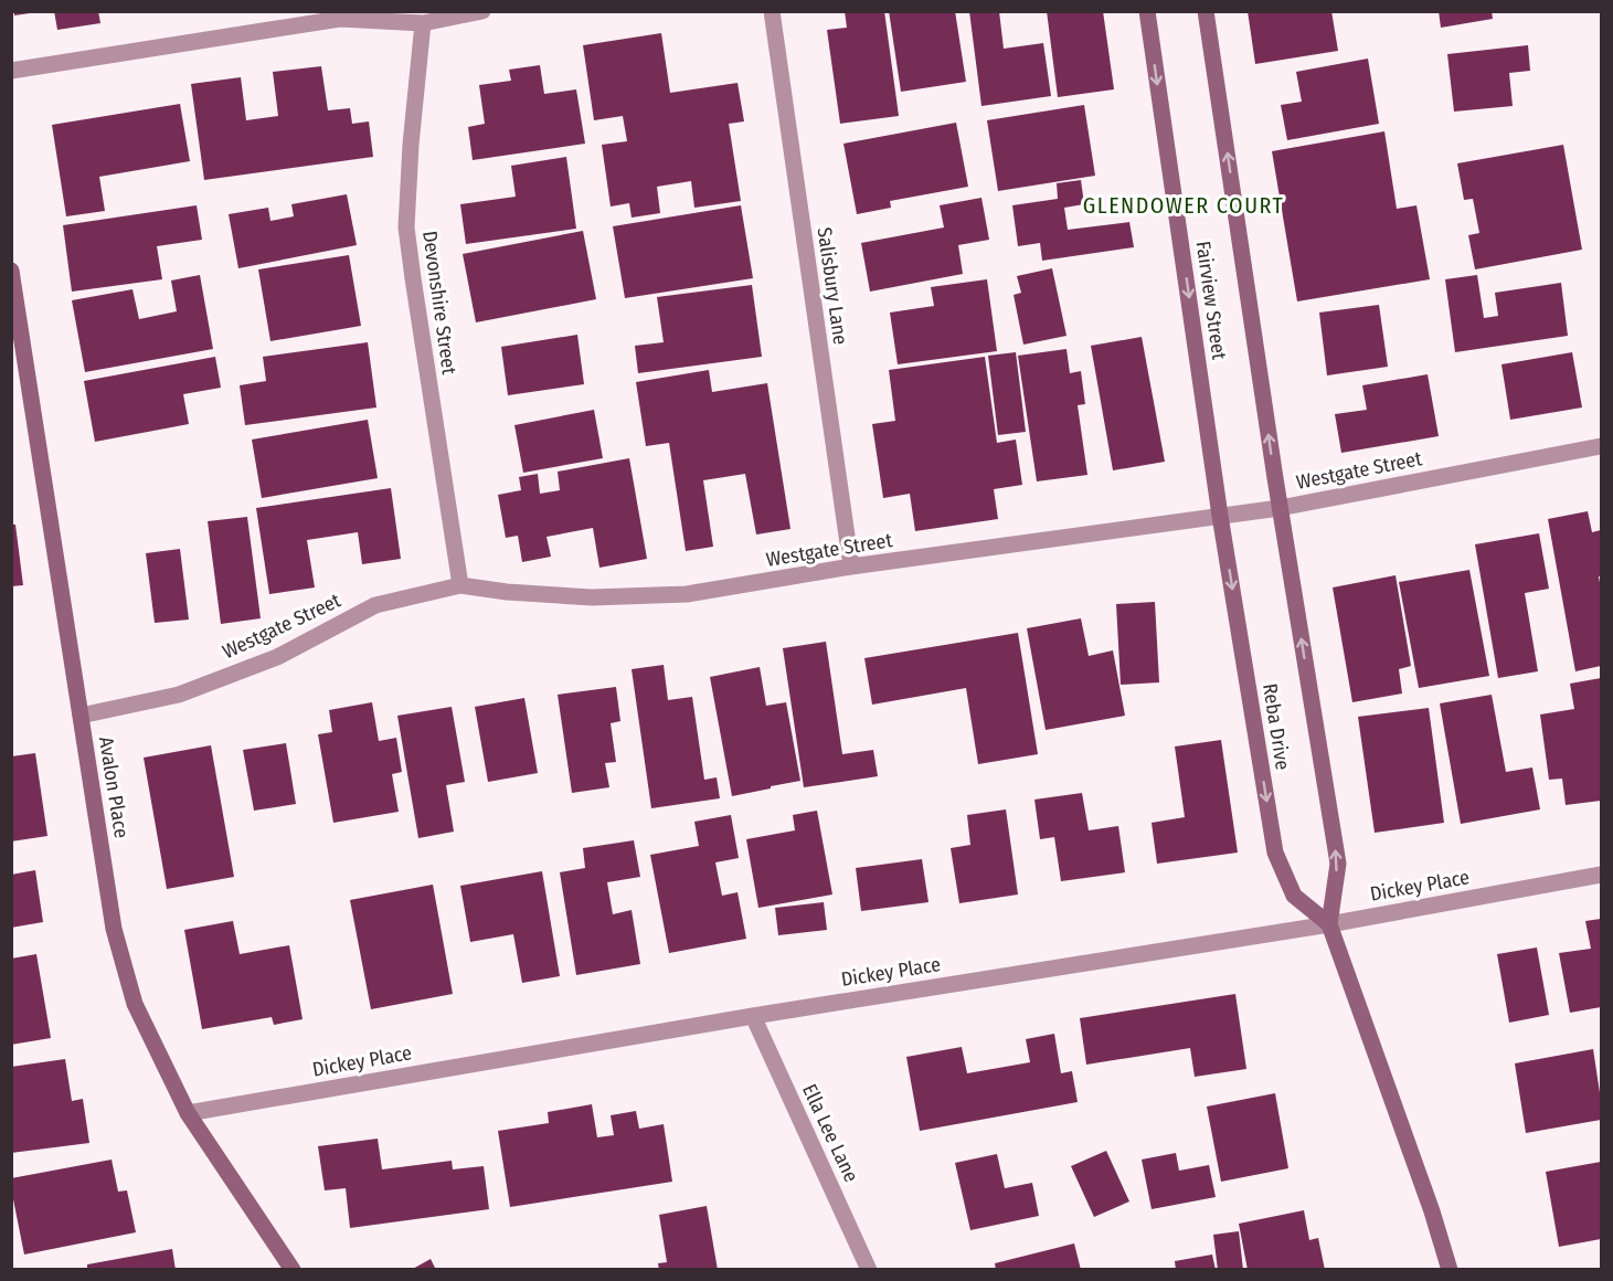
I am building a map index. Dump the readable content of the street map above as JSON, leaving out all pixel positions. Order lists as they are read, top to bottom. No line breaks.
{"streets":{"street":["Salisbury Lane","Fairview Street","Devonshire Street","Westgate Street","Reba Drive","Avalon Place","Dickey Place","Ella Lee Lane"]},"crossings":[["Salisbury Lane","Westgate Street"],["Fairview Street","Westgate Street"],["Fairview Street","Reba Drive"],["Devonshire Street","Westgate Street"],["Westgate Street","Reba Drive"],["Westgate Street","Avalon Place"],["Reba Drive","Dickey Place"],["Avalon Place","Dickey Place"],["Dickey Place","Ella Lee Lane"]],"districts":["GLENDOWER COURT"]}
